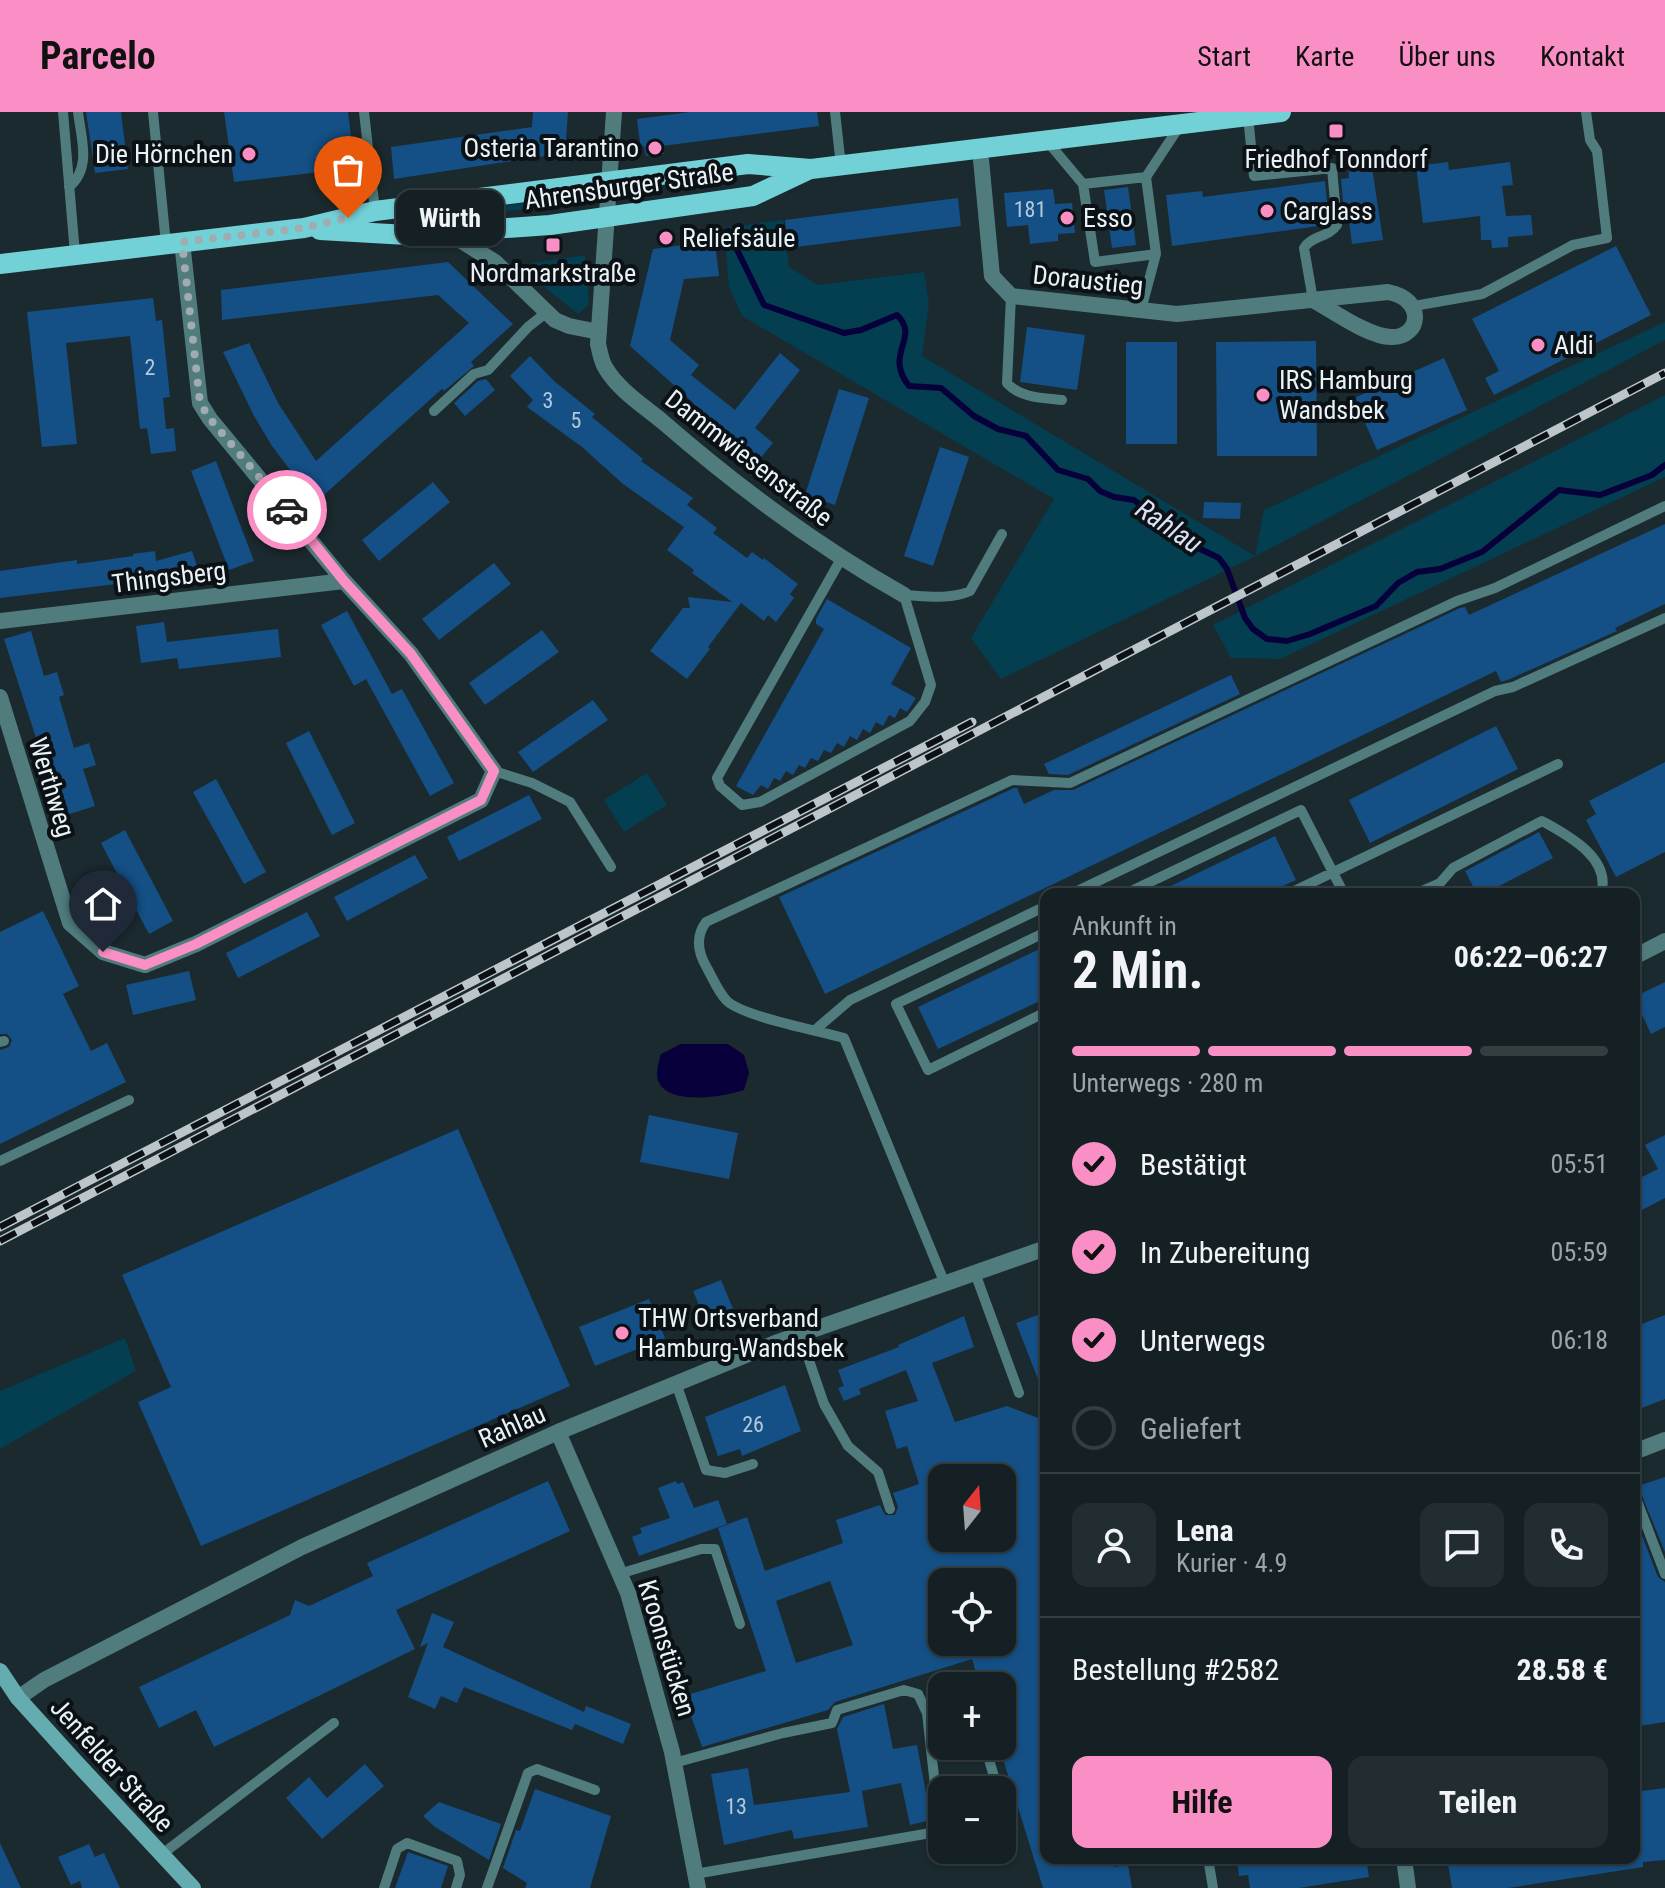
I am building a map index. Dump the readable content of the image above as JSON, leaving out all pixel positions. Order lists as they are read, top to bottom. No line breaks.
{"streets":{"main road":["Ahrensburger Straße"],"street":["Doraustieg","Dammwiesenstraße","Thingsberg","Werthweg","Rahlau","Kroonstücken","Jenfelder Straße"]},"crossings":[["Ahrensburger Straße","Doraustieg"],["Ahrensburger Straße","Dammwiesenstraße"],["Rahlau","Kroonstücken"],["Rahlau","Jenfelder Straße"]],"water":["Rahlau"],"places":{"transit":["Friedhof Tonndorf","Nordmarkstraße"],"other":["Osteria Tarantino","Die Hörnchen","Carglass","Würth","Esso","Reliefsäule","Aldi","IRS Hamburg Wandsbek","THW Ortsverband Hamburg-Wandsbek"]},"house_numbers":["181","2","3","5","26","13"],"north":"top","page":{"header":"Parcelo","nav":["Start","Karte","Über uns","Kontakt"],"bubble":"Würth","heading":["2 Min.","Ankunft in","06:22–06:27"],"panel":["Lena","Kurier · 4.9","Bestellung #2582","28.58 €"],"bar":"Unterwegs · 280 m","list":[["Bestätigt","05:51"],["In Zubereitung","05:59"],["Unterwegs","06:18"],"Geliefert"],"map_buttons":["+","−"],"buttons":["Hilfe","Teilen"]}}
